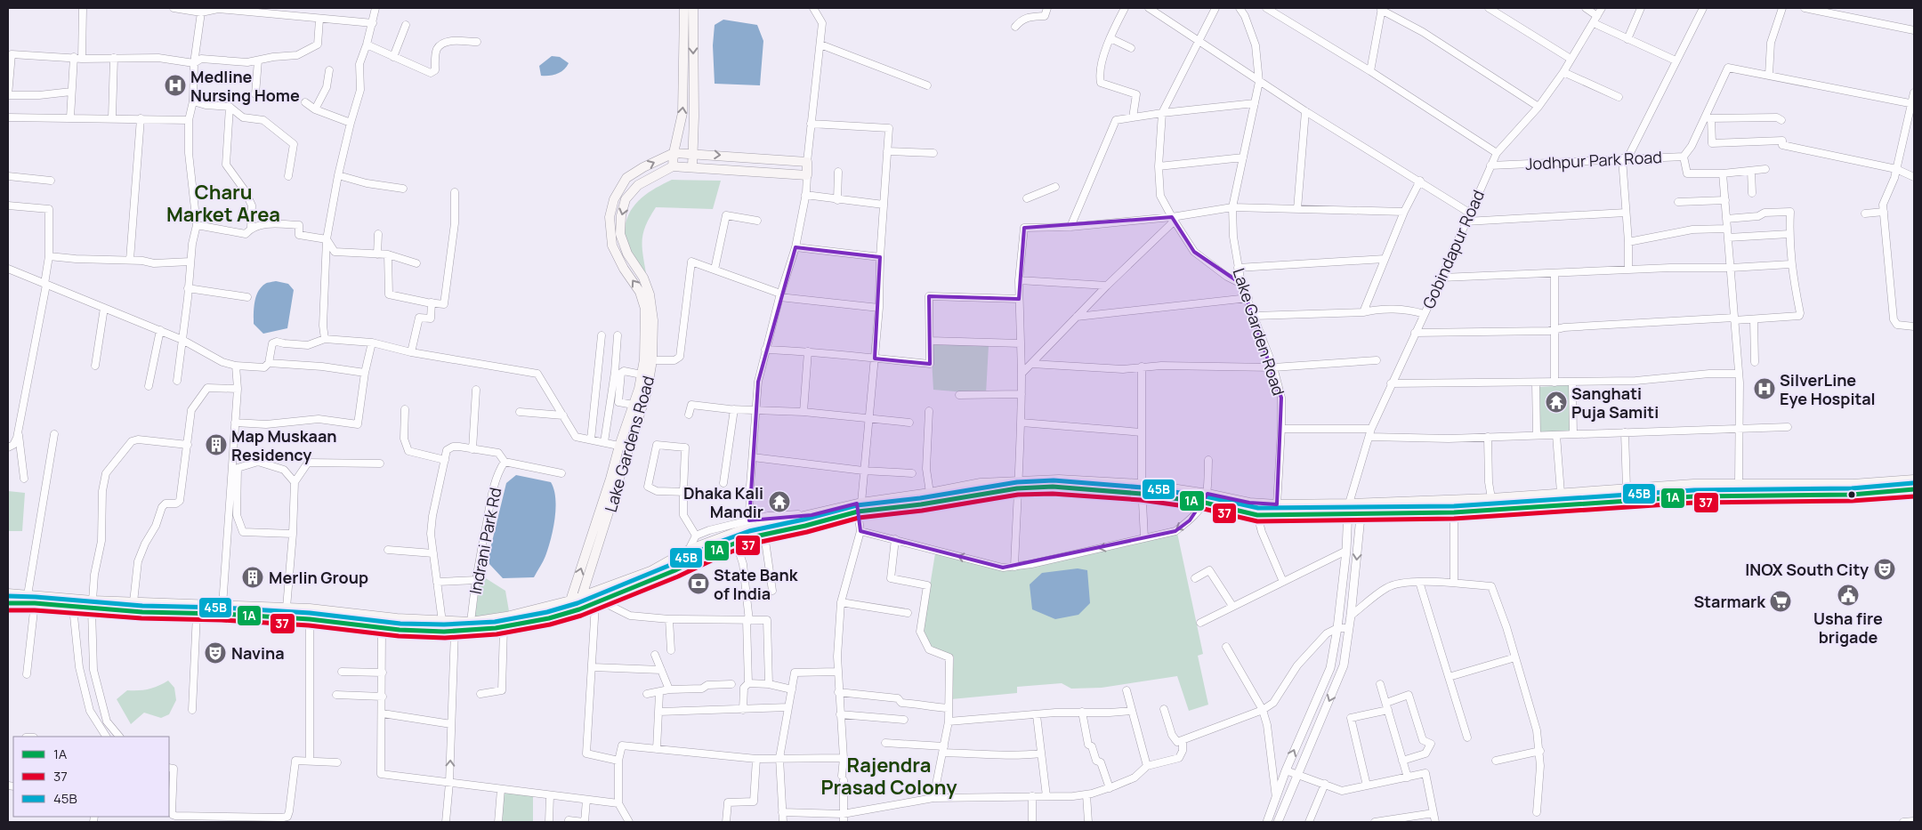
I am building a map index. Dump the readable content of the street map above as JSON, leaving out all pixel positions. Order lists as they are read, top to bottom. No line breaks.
{"streets":{"main road":["Lake Gardens Road"],"street":["Jodhpur Park Road","Gobindapur Road","Lake Garden Road","Indrani Park Rd"]},"crossings":[["Jodhpur Park Road","Gobindapur Road"]],"districts":["Charu Market Area","Rajendra Prasad Colony"],"places":{"hospital":["Medline Nursing Home","SilverLine Eye Hospital"],"temple":["Sanghati Puja Samiti","Dhaka Kali Mandir"],"building":["Map Muskaan Residency","Merlin Group"],"theatre":["INOX South City","Navina"],"bank":["State Bank of India"],"public building":["Usha fire brigade"],"supermarket":["Starmark"]},"lines":["transit line 45B","transit line 1A","transit line 37"],"legend":["1A","37","45B"]}
